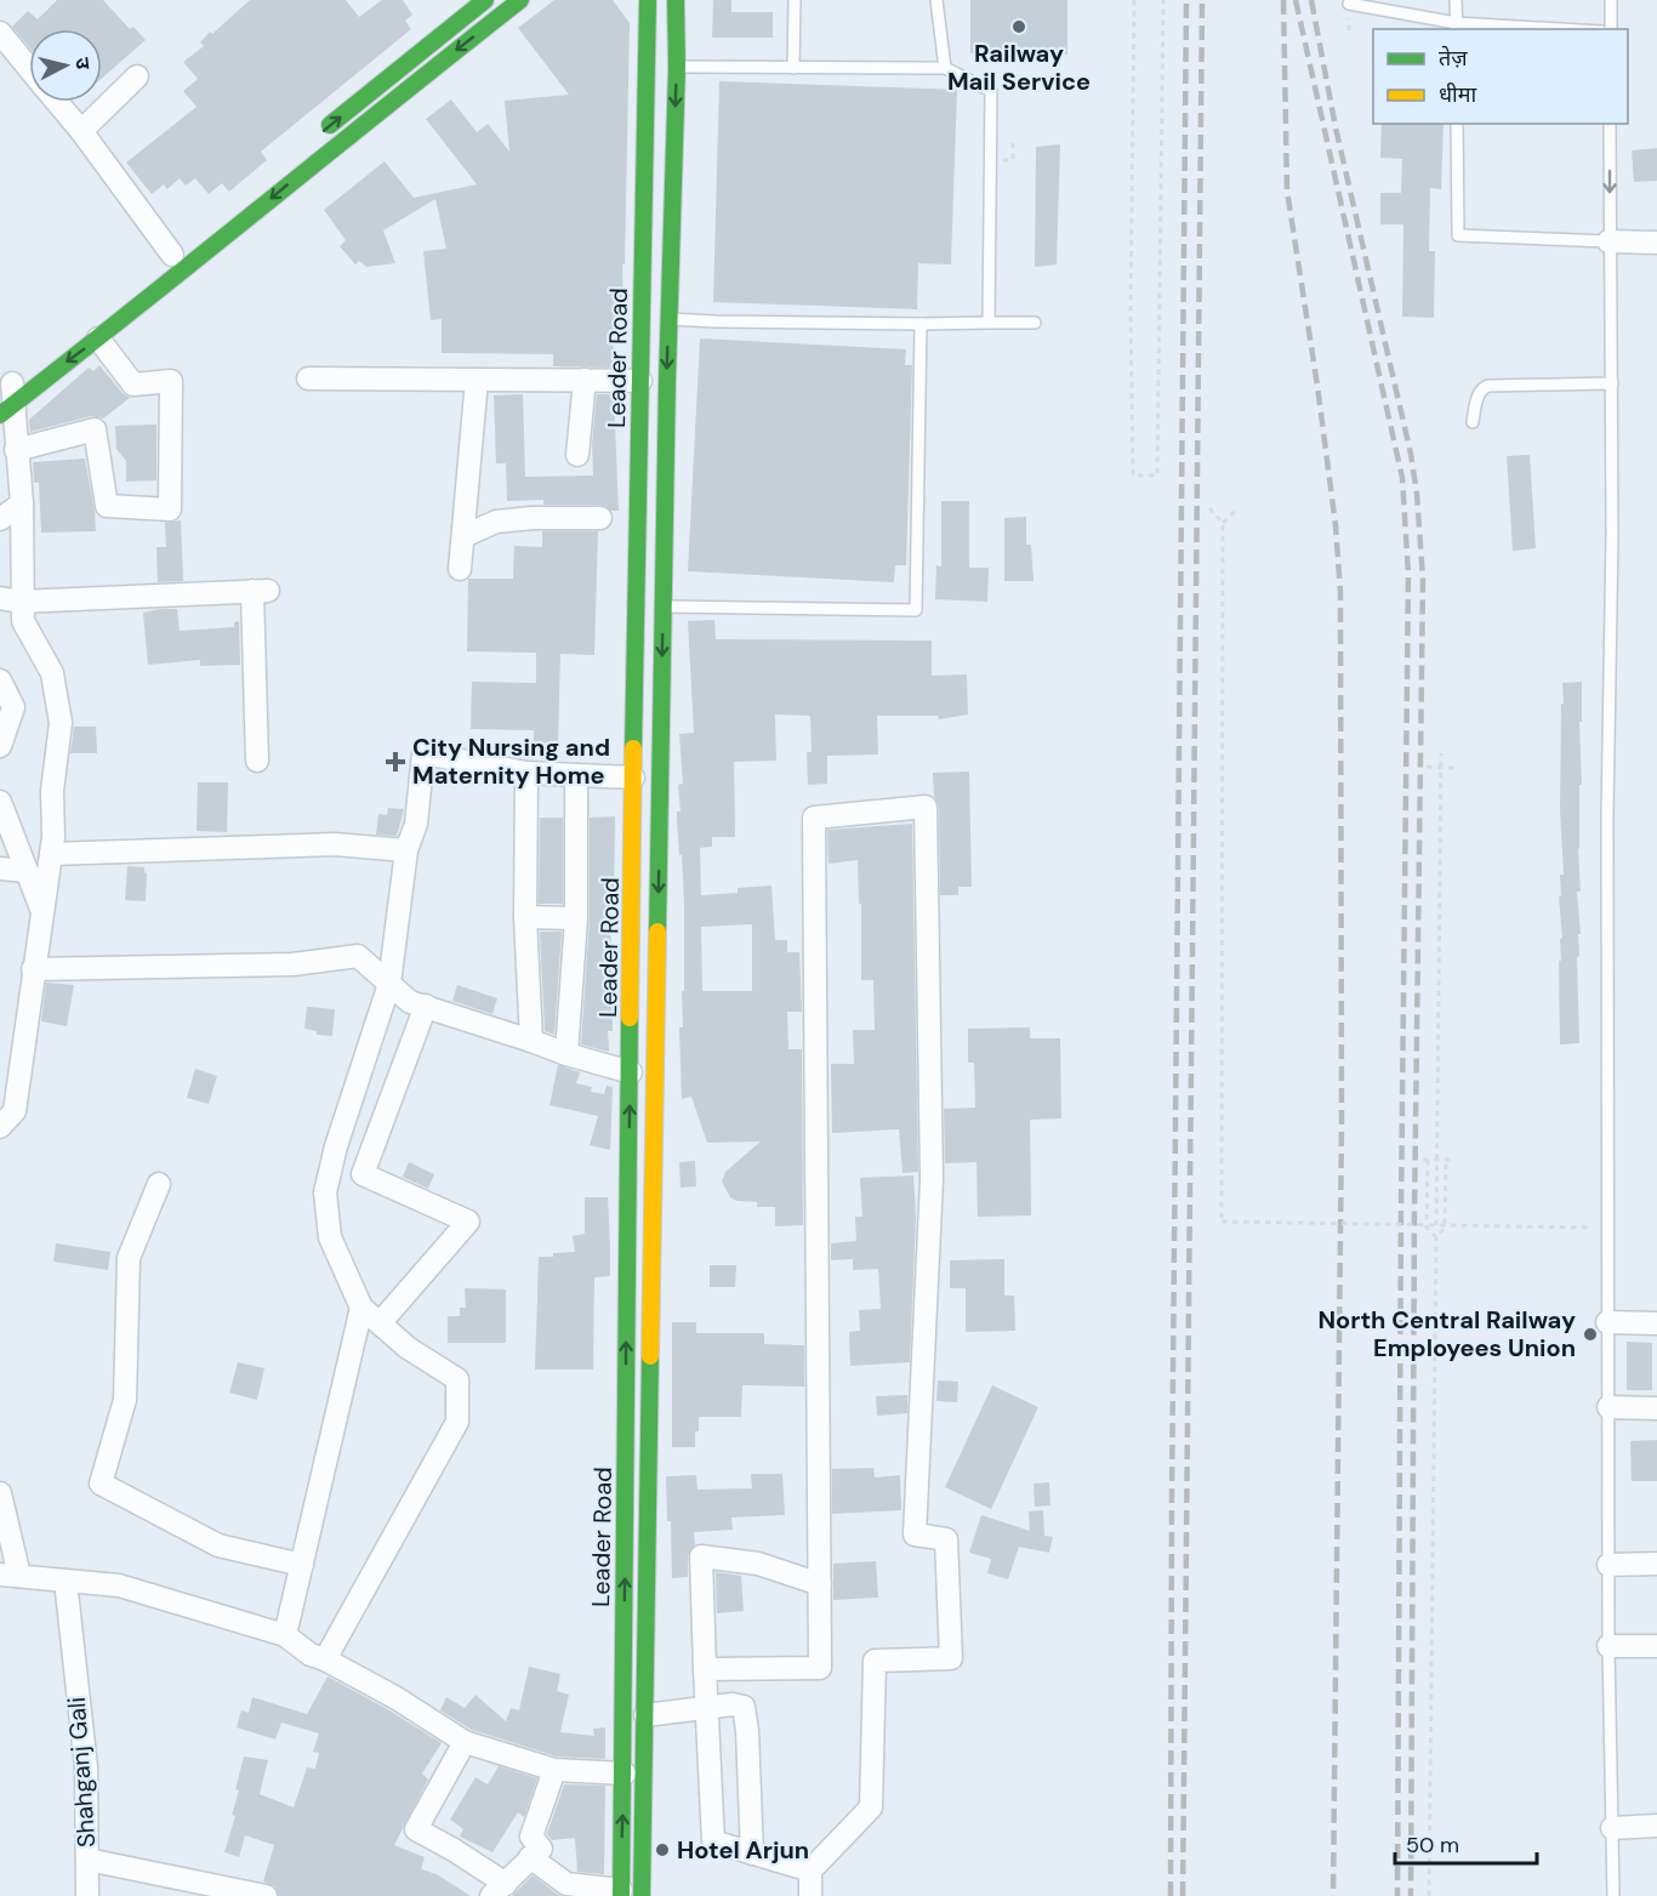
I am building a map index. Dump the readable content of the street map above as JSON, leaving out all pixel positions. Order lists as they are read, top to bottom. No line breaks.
{"streets":{"main road":["Leader Road"],"street":["Shahganj Gali"]},"places":{"other":["Railway Mail Service","North Central Railway Employees Union","Hotel Arjun"],"health":["City Nursing and Maternity Home"]},"legend":["तेज़","धीमा"],"scale_bar":"50 m","north":"right"}
